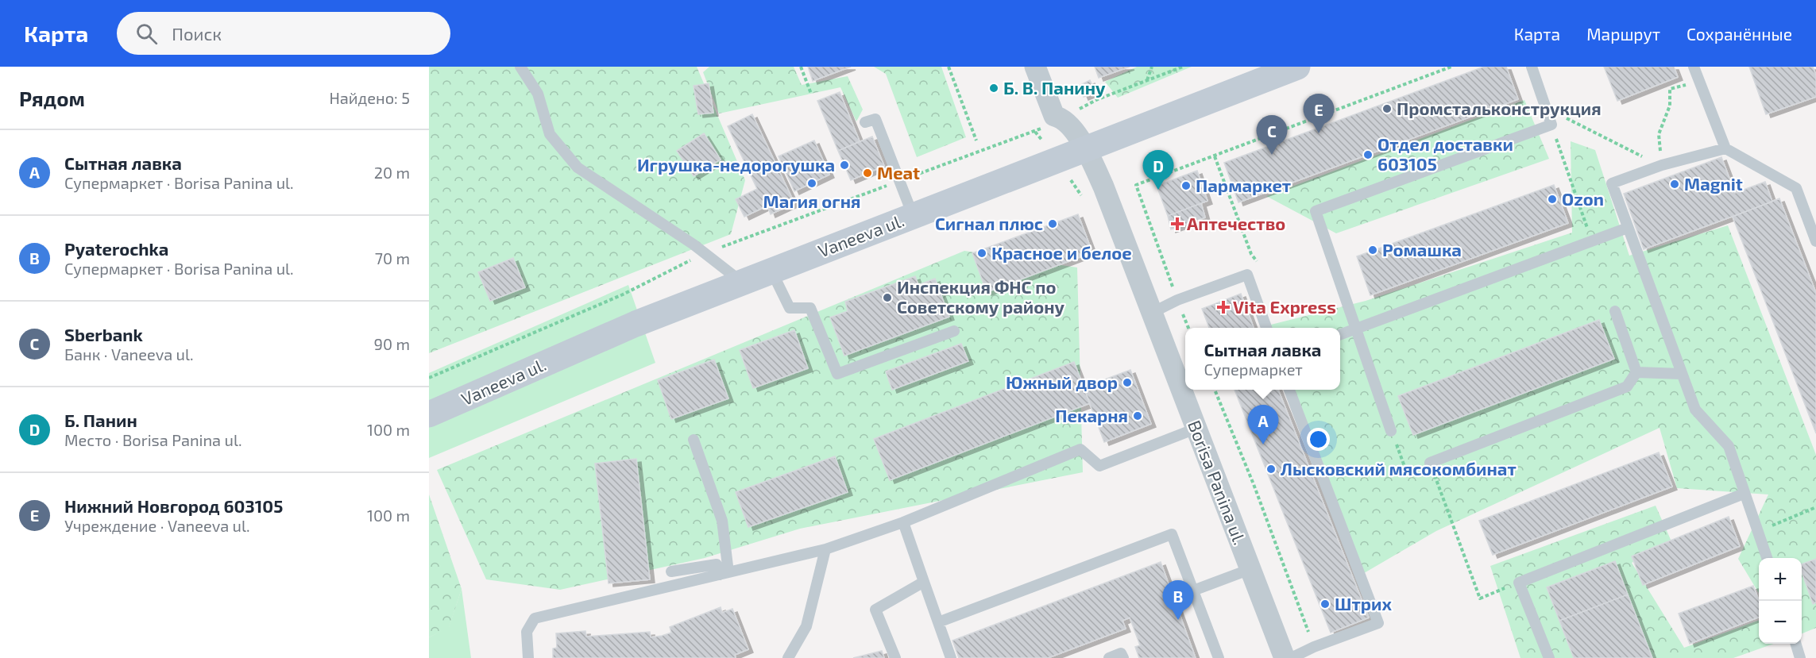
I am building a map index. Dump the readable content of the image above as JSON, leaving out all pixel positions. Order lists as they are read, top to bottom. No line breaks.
{"streets":{"main road":["Vaneeva ul."],"street":["Borisa Panina ul."]},"crossings":[["Vaneeva ul.","Borisa Panina ul."]],"places":{"other":["Б. В. Панину","Промстальконструкция","Отдел доставки 603105","Игрушка-недорогушка","Meat","Магия огня","Magnit","Пармаркет","Ozon","Сигнал плюс","Ромашка","Красное и белое","Инспекция ФНС по Советскому району","Южный двор","Пекарня","Лысковский мясокомбинат","Штрих"],"health":["Аптечество","Vita Express"]},"page":{"header":"Карта","search":"Поиск","nav":["Карта","Маршрут","Сохранённые"],"heading":["Рядом","Найдено: 5"],"pins":["E","C","D","A","B"],"list":[{"mark":"A","name":"Сытная лавка","note":"Супермаркет · Borisa Panina ul.","value":"20 m"},{"mark":"B","name":"Pyaterochka","note":"Супермаркет · Borisa Panina ul.","value":"70 m"},{"mark":"C","name":"Sberbank","note":"Банк · Vaneeva ul.","value":"90 m"},{"mark":"D","name":"Б. Панин","note":"Место · Borisa Panina ul.","value":"100 m"},{"mark":"E","name":"Нижний Новгород 603105","note":"Учреждение · Vaneeva ul.","value":"100 m"}],"popup":["Сытная лавка","Супермаркет"],"map_buttons":["+","−"]}}
